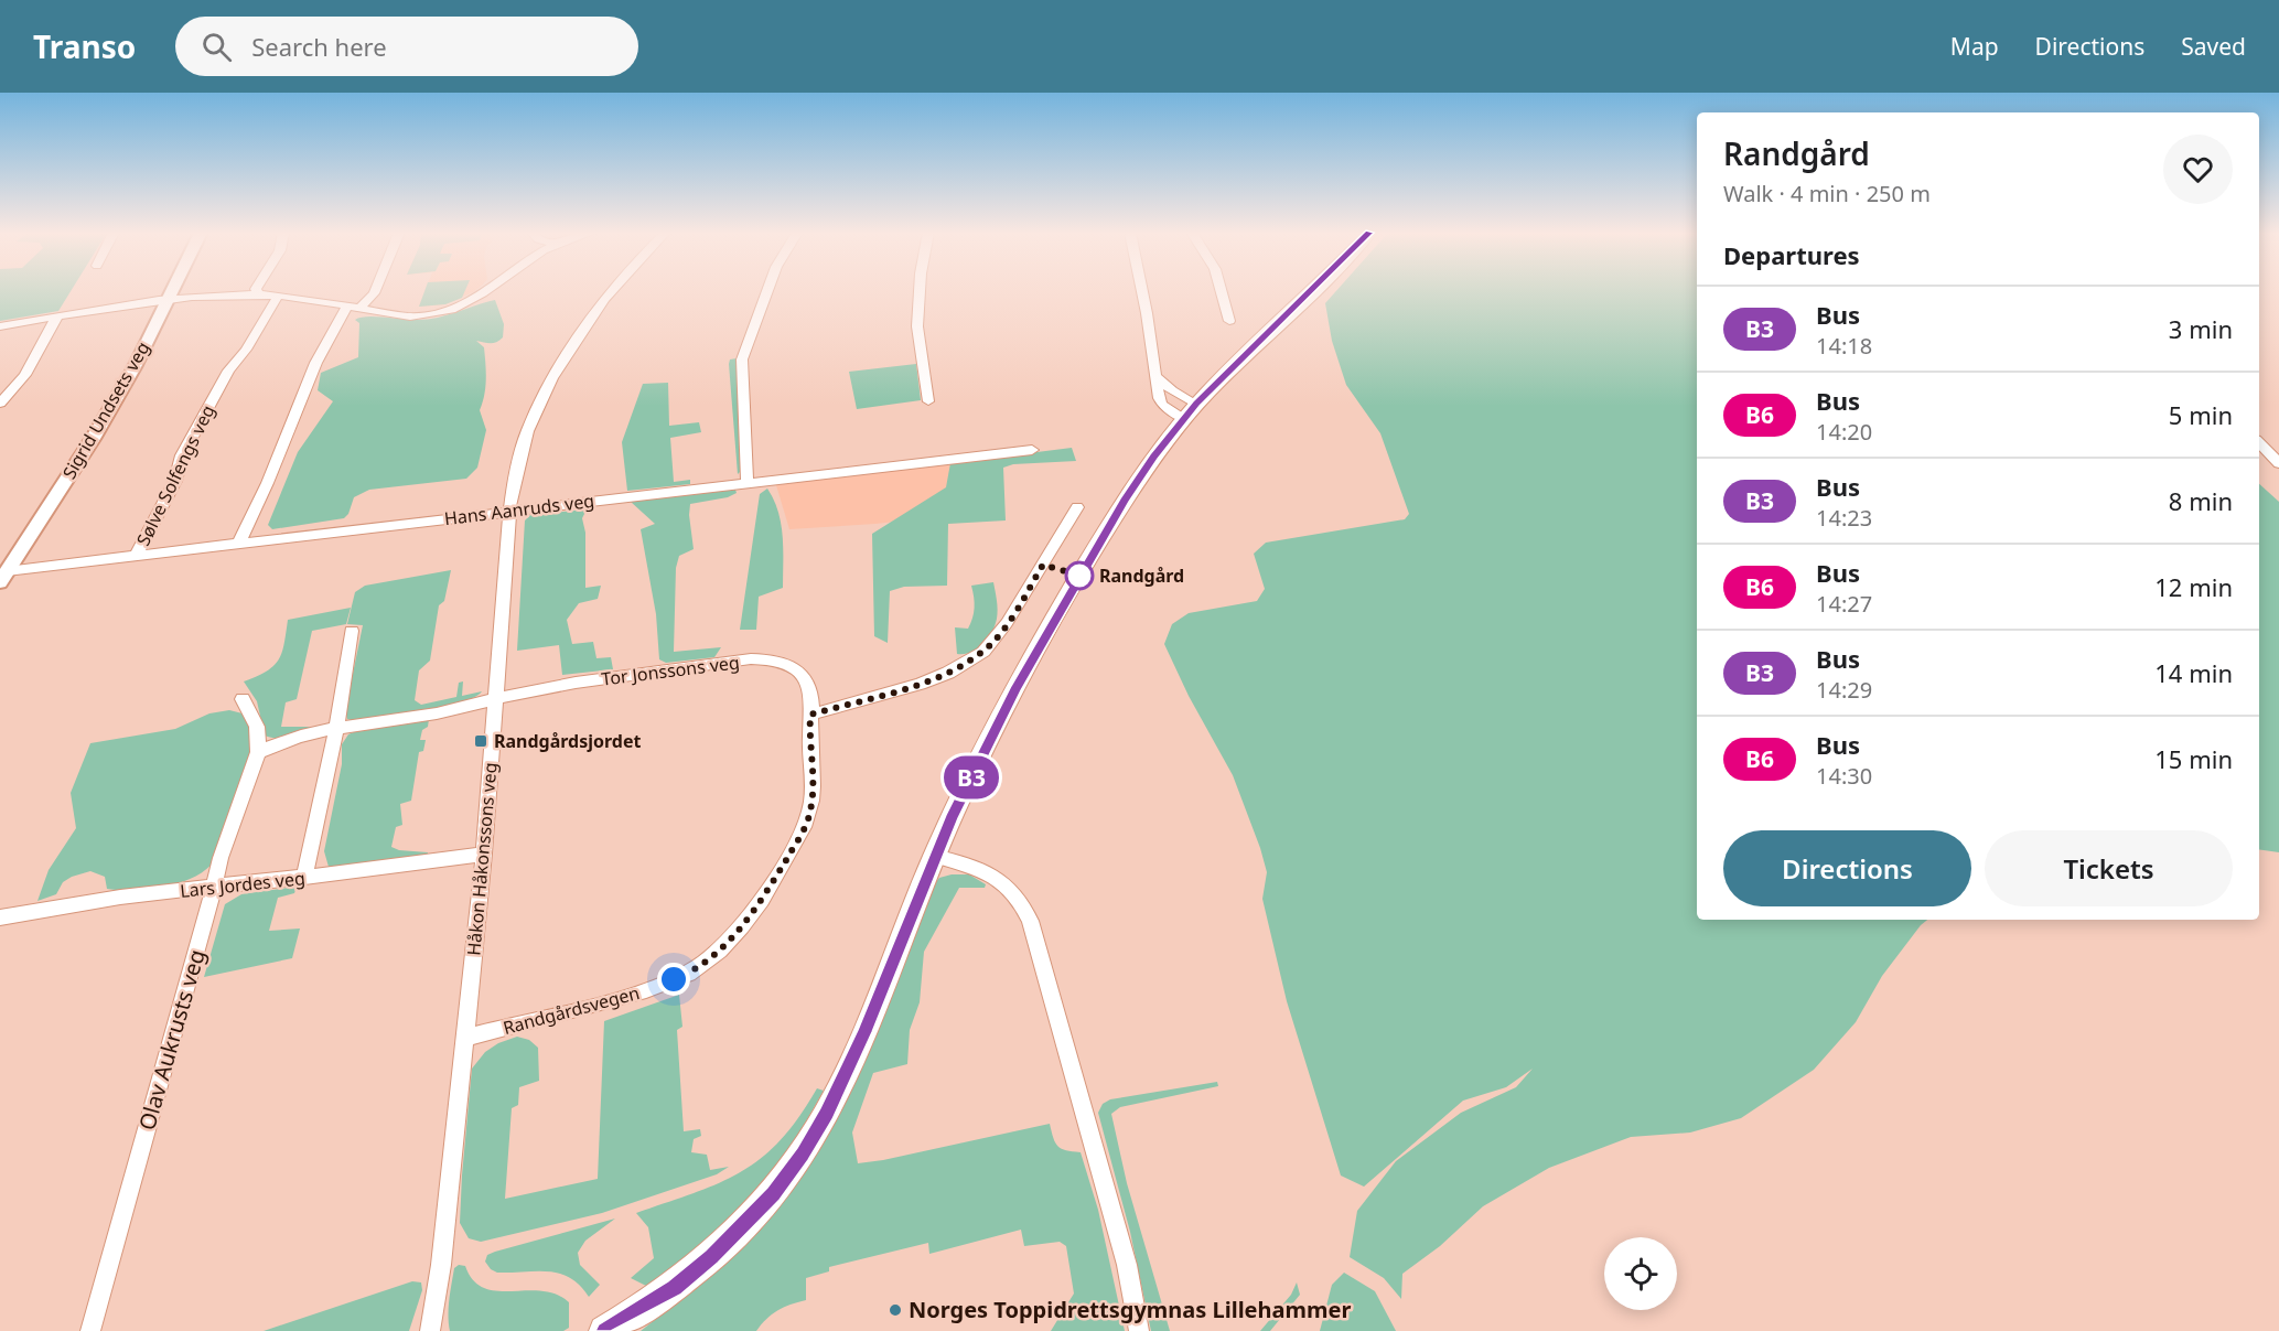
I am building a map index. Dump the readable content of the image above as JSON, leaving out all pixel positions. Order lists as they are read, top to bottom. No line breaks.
{"streets":{"street":["Sigrid Undsets veg","Sølve Solfengs veg","Hans Aanruds veg","Tor Jonssons veg","Håkon Håkonssons veg","Lars Jordes veg","Randgårdsvegen","Olav Aukrusts veg"]},"crossings":[["Sigrid Undsets veg","Hans Aanruds veg"],["Sølve Solfengs veg","Hans Aanruds veg"],["Hans Aanruds veg","Håkon Håkonssons veg"],["Tor Jonssons veg","Håkon Håkonssons veg"],["Tor Jonssons veg","Randgårdsvegen"],["Håkon Håkonssons veg","Lars Jordes veg"],["Håkon Håkonssons veg","Randgårdsvegen"],["Lars Jordes veg","Olav Aukrusts veg"]],"places":{"other":["Randgård","Norges Toppidrettsgymnas Lillehammer"],"transit":["Randgårdsjordet"]},"lines":["bus line B3"],"page":{"header":"Transo","search":"Search here","nav":["Map","Directions","Saved"],"on_map":"B3","heading":[["Randgård","Walk · 4 min · 250 m"],"Departures"],"list":[{"mark":"B3","name":"Bus","note":"14:18","value":"3 min"},{"mark":"B6","name":"Bus","note":"14:20","value":"5 min"},{"mark":"B3","name":"Bus","note":"14:23","value":"8 min"},{"mark":"B6","name":"Bus","note":"14:27","value":"12 min"},{"mark":"B3","name":"Bus","note":"14:29","value":"14 min"},{"mark":"B6","name":"Bus","note":"14:30","value":"15 min"}],"buttons":["Directions","Tickets"]}}
